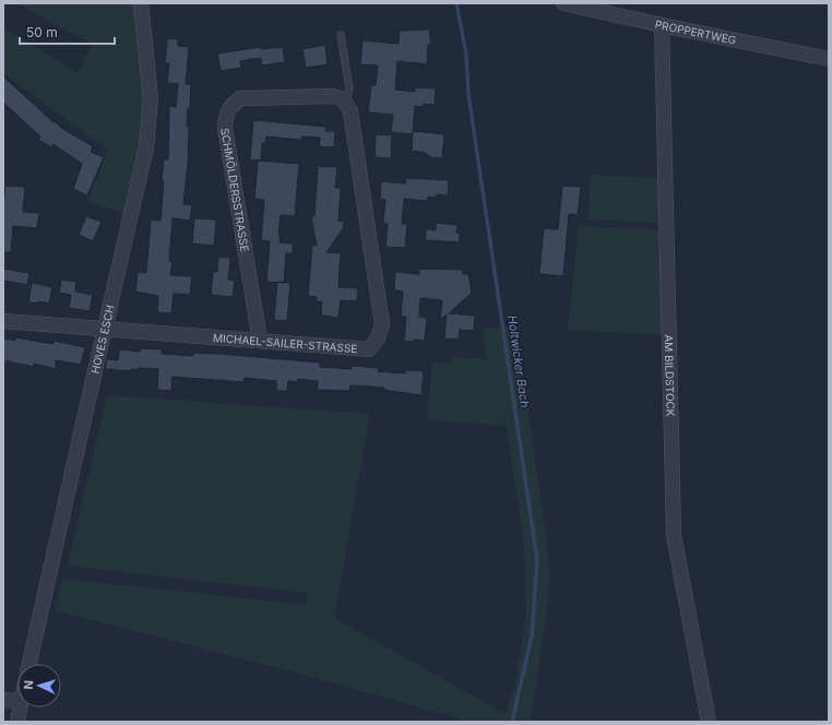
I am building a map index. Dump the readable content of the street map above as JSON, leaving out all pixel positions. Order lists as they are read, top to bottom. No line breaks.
{"streets":{"street":["PROPPERTWEG","SCHMÖLDERSSTRASSE","HOVES ESCH","MICHAEL-SAILER-STRASSE","AM BILDSTOCK"]},"crossings":[["PROPPERTWEG","AM BILDSTOCK"],["SCHMÖLDERSSTRASSE","MICHAEL-SAILER-STRASSE"],["HOVES ESCH","MICHAEL-SAILER-STRASSE"]],"water":["Holtwicker Bach"],"scale_bar":"50 m","north":"left"}
